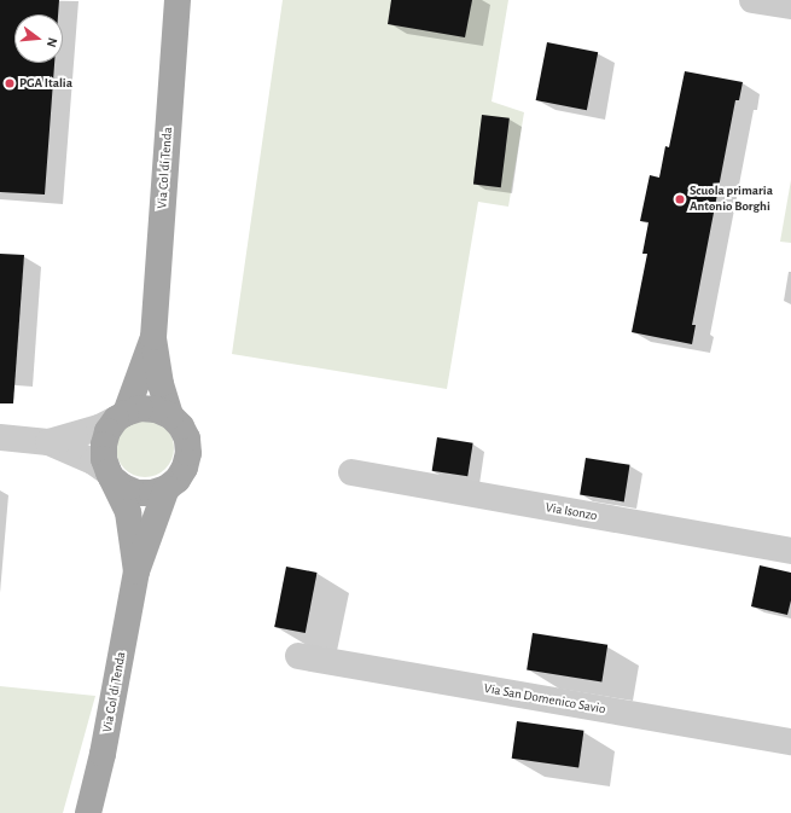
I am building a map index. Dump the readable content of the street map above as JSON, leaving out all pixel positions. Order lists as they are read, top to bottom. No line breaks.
{"streets":{"main road":["Via Col di Tenda"],"street":["Via Isonzo","Via San Domenico Savio"]},"places":["PGA Italia","Scuola primaria Antonio Borghi"],"north":"right"}
